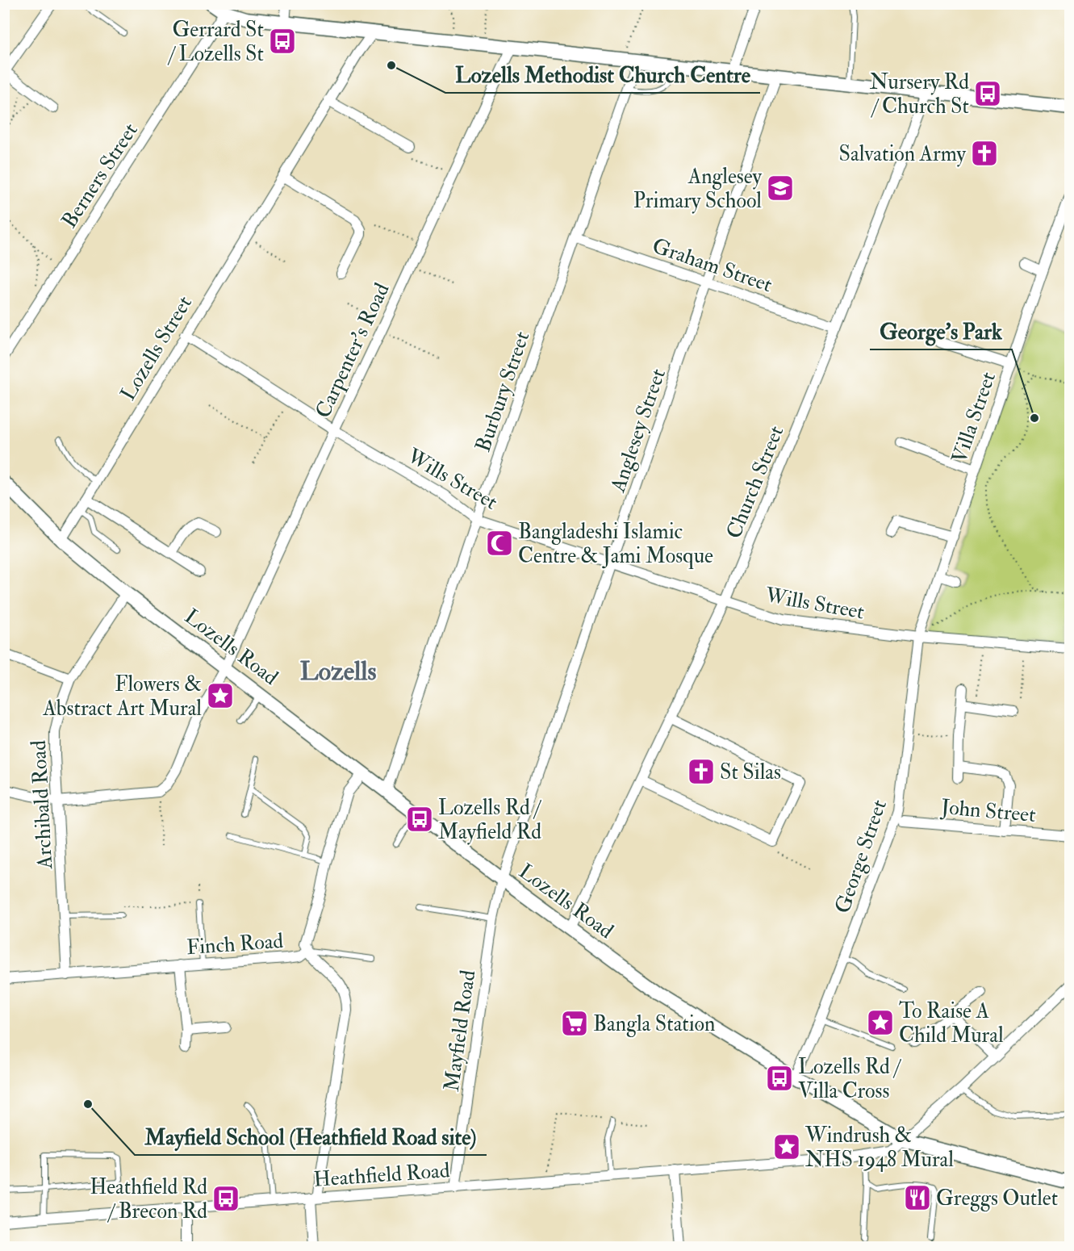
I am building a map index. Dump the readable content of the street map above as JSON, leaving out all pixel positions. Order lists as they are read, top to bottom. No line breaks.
{"streets":{"main road":["Lozells Road"],"street":["Berners Street","Graham Street","Lozells Street","Carpenter's Road","Burbury Street","Villa Street","Anglesey Street","Wills Street","Church Street","Archibald Road","John Street","George Street","Finch Road","Mayfield Road","Heathfield Road"]},"crossings":[["Graham Street","Burbury Street"],["Graham Street","Anglesey Street"],["Graham Street","Church Street"],["Lozells Street","Wills Street"],["Lozells Street","Lozells Road"],["Carpenter's Road","Wills Street"],["Carpenter's Road","Lozells Road"],["Burbury Street","Wills Street"],["Burbury Street","Lozells Road"],["Villa Street","Wills Street"],["Villa Street","George Street"],["Anglesey Street","Wills Street"],["Anglesey Street","Lozells Road"],["Anglesey Street","Mayfield Road"],["Wills Street","Church Street"],["Wills Street","George Street"],["Church Street","Lozells Road"],["Lozells Road","Archibald Road"],["Lozells Road","George Street"],["Lozells Road","Finch Road"],["Lozells Road","Mayfield Road"],["Lozells Road","Heathfield Road"],["Archibald Road","Finch Road"],["Mayfield Road","Heathfield Road"]],"districts":["Lozells"],"places":{"bus stop":["Gerrard St / Lozells St","Nursery Rd / Church St","Lozells Rd / Mayfield Rd","Lozells Rd / Villa Cross","Heathfield Rd / Brecon Rd"],"other":["Lozells Methodist Church Centre","George's Park","Mayfield School (Heathfield Road site)"],"church":["Salvation Army","St Silas"],"school or university":["Anglesey Primary School"],"mosque":["Bangladeshi Islamic Centre & Jami Mosque"],"place":["Flowers & Abstract Art Mural","To Raise A Child Mural","Windrush & NHS 1948 Mural"],"supermarket":["Bangla Station"],"restaurant":["Greggs Outlet"]}}
